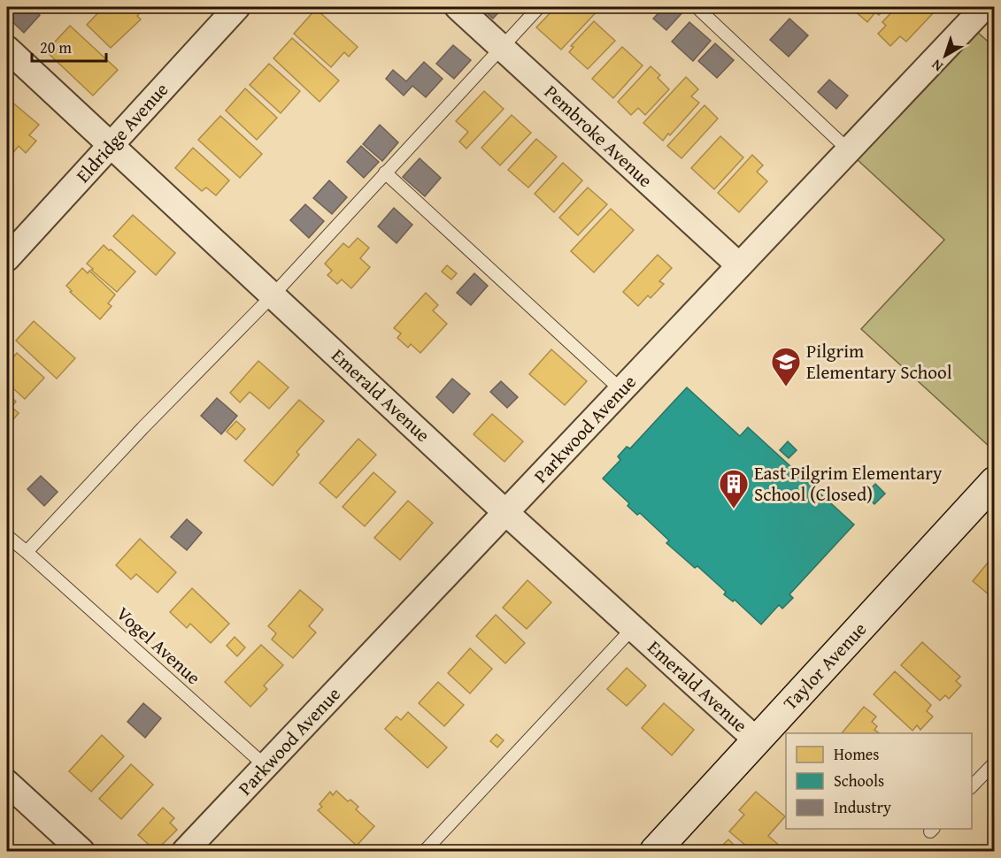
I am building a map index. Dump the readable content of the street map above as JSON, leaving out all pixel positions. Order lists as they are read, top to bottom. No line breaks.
{"streets":{"main road":["Taylor Avenue"],"street":["Eldridge Avenue","Pembroke Avenue","Emerald Avenue","Parkwood Avenue"],"lane":["Vogel Avenue"]},"crossings":[["Eldridge Avenue","Emerald Avenue"],["Pembroke Avenue","Parkwood Avenue"],["Emerald Avenue","Parkwood Avenue"],["Emerald Avenue","Taylor Avenue"],["Parkwood Avenue","Vogel Avenue"]],"places":{"school or university":["Pilgrim Elementary School"],"building":["East Pilgrim Elementary School (Closed)"]},"legend":["Homes","Schools","Industry"],"scale_bar":"20 m","north":"bottom left"}
